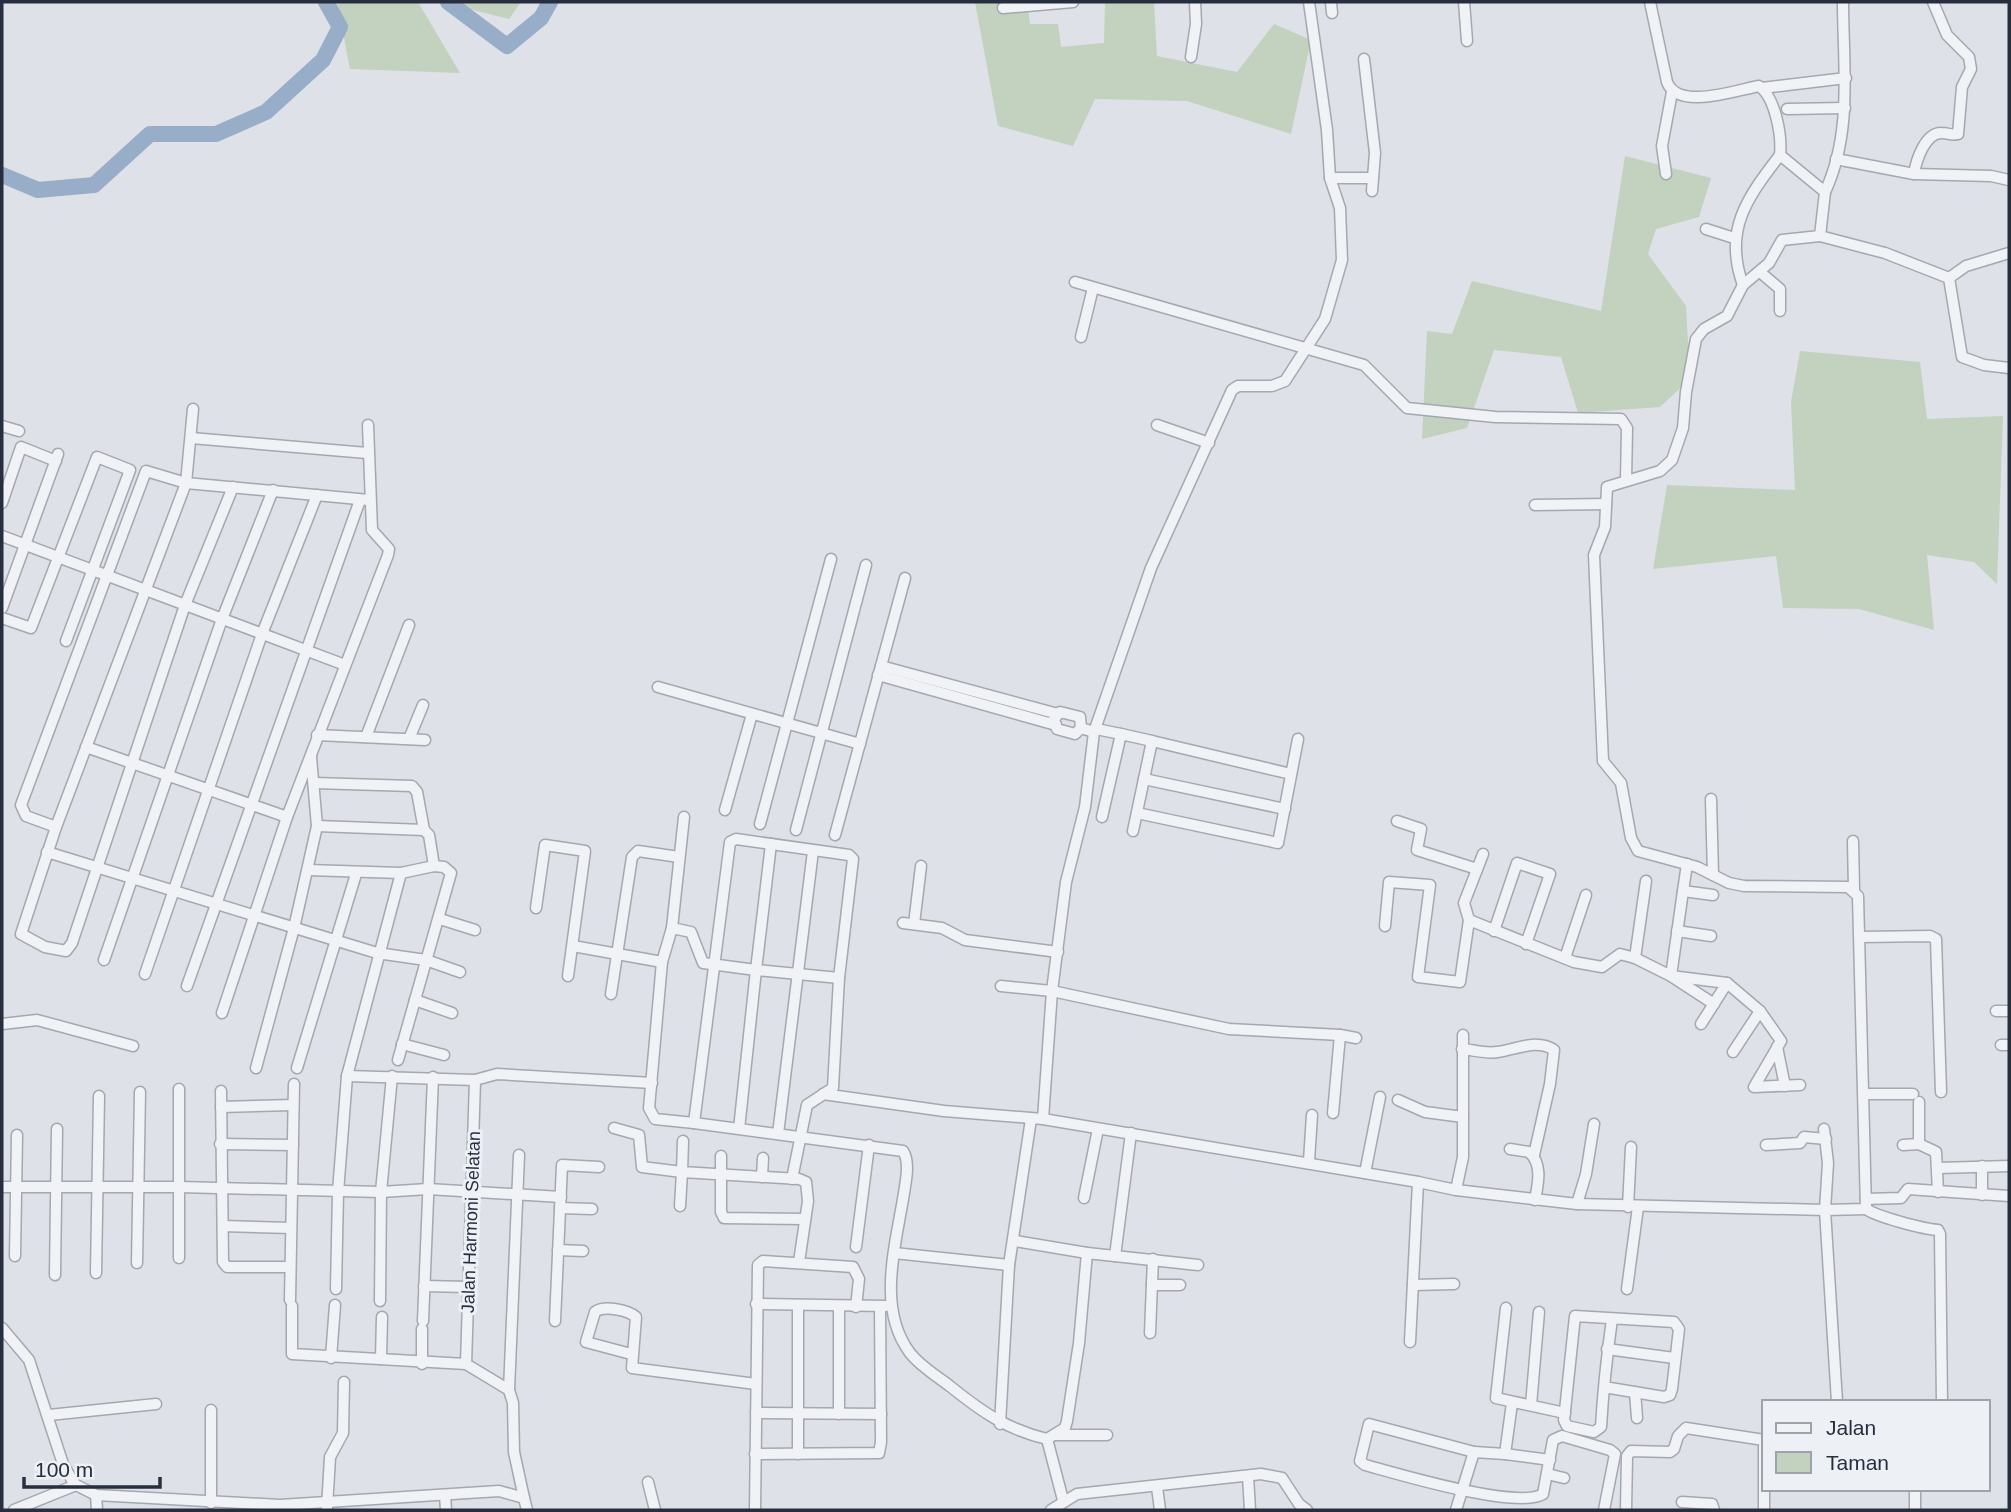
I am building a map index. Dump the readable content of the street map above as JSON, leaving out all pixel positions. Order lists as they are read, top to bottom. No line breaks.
{"streets":{"street":["Jalan Harmoni Selatan"]},"legend":["Jalan","Taman"],"scale_bar":"100 m"}
